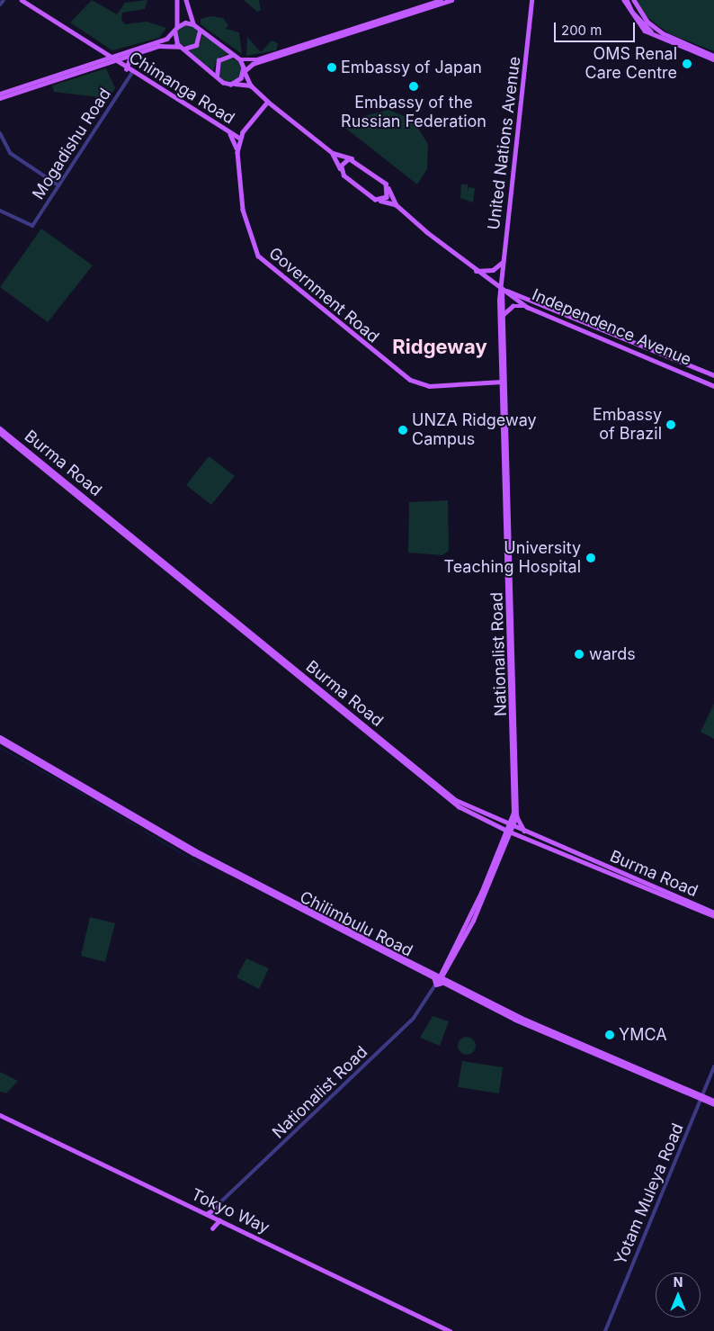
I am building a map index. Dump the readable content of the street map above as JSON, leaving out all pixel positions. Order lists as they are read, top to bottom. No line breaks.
{"streets":{"main road":["Chimanga Road","United Nations Avenue","Government Road","Independence Avenue","Burma Road","Nationalist Road","Chilimbulu Road","Tokyo Way"],"street":["Mogadishu Road","Yotam Muleya Road"]},"crossings":[["Chimanga Road","Mogadishu Road"],["Chimanga Road","Government Road"],["United Nations Avenue","Independence Avenue"],["United Nations Avenue","Nationalist Road"],["Government Road","Nationalist Road"],["Independence Avenue","Nationalist Road"],["Burma Road","Nationalist Road"],["Nationalist Road","Chilimbulu Road"],["Chilimbulu Road","Yotam Muleya Road"]],"districts":["Ridgeway"],"places":["OMS Renal Care Centre","Embassy of Japan","Embassy of the Russian Federation","Embassy of Brazil","UNZA Ridgeway Campus","University Teaching Hospital","wards","YMCA"],"scale_bar":"200 m","north":"top"}
